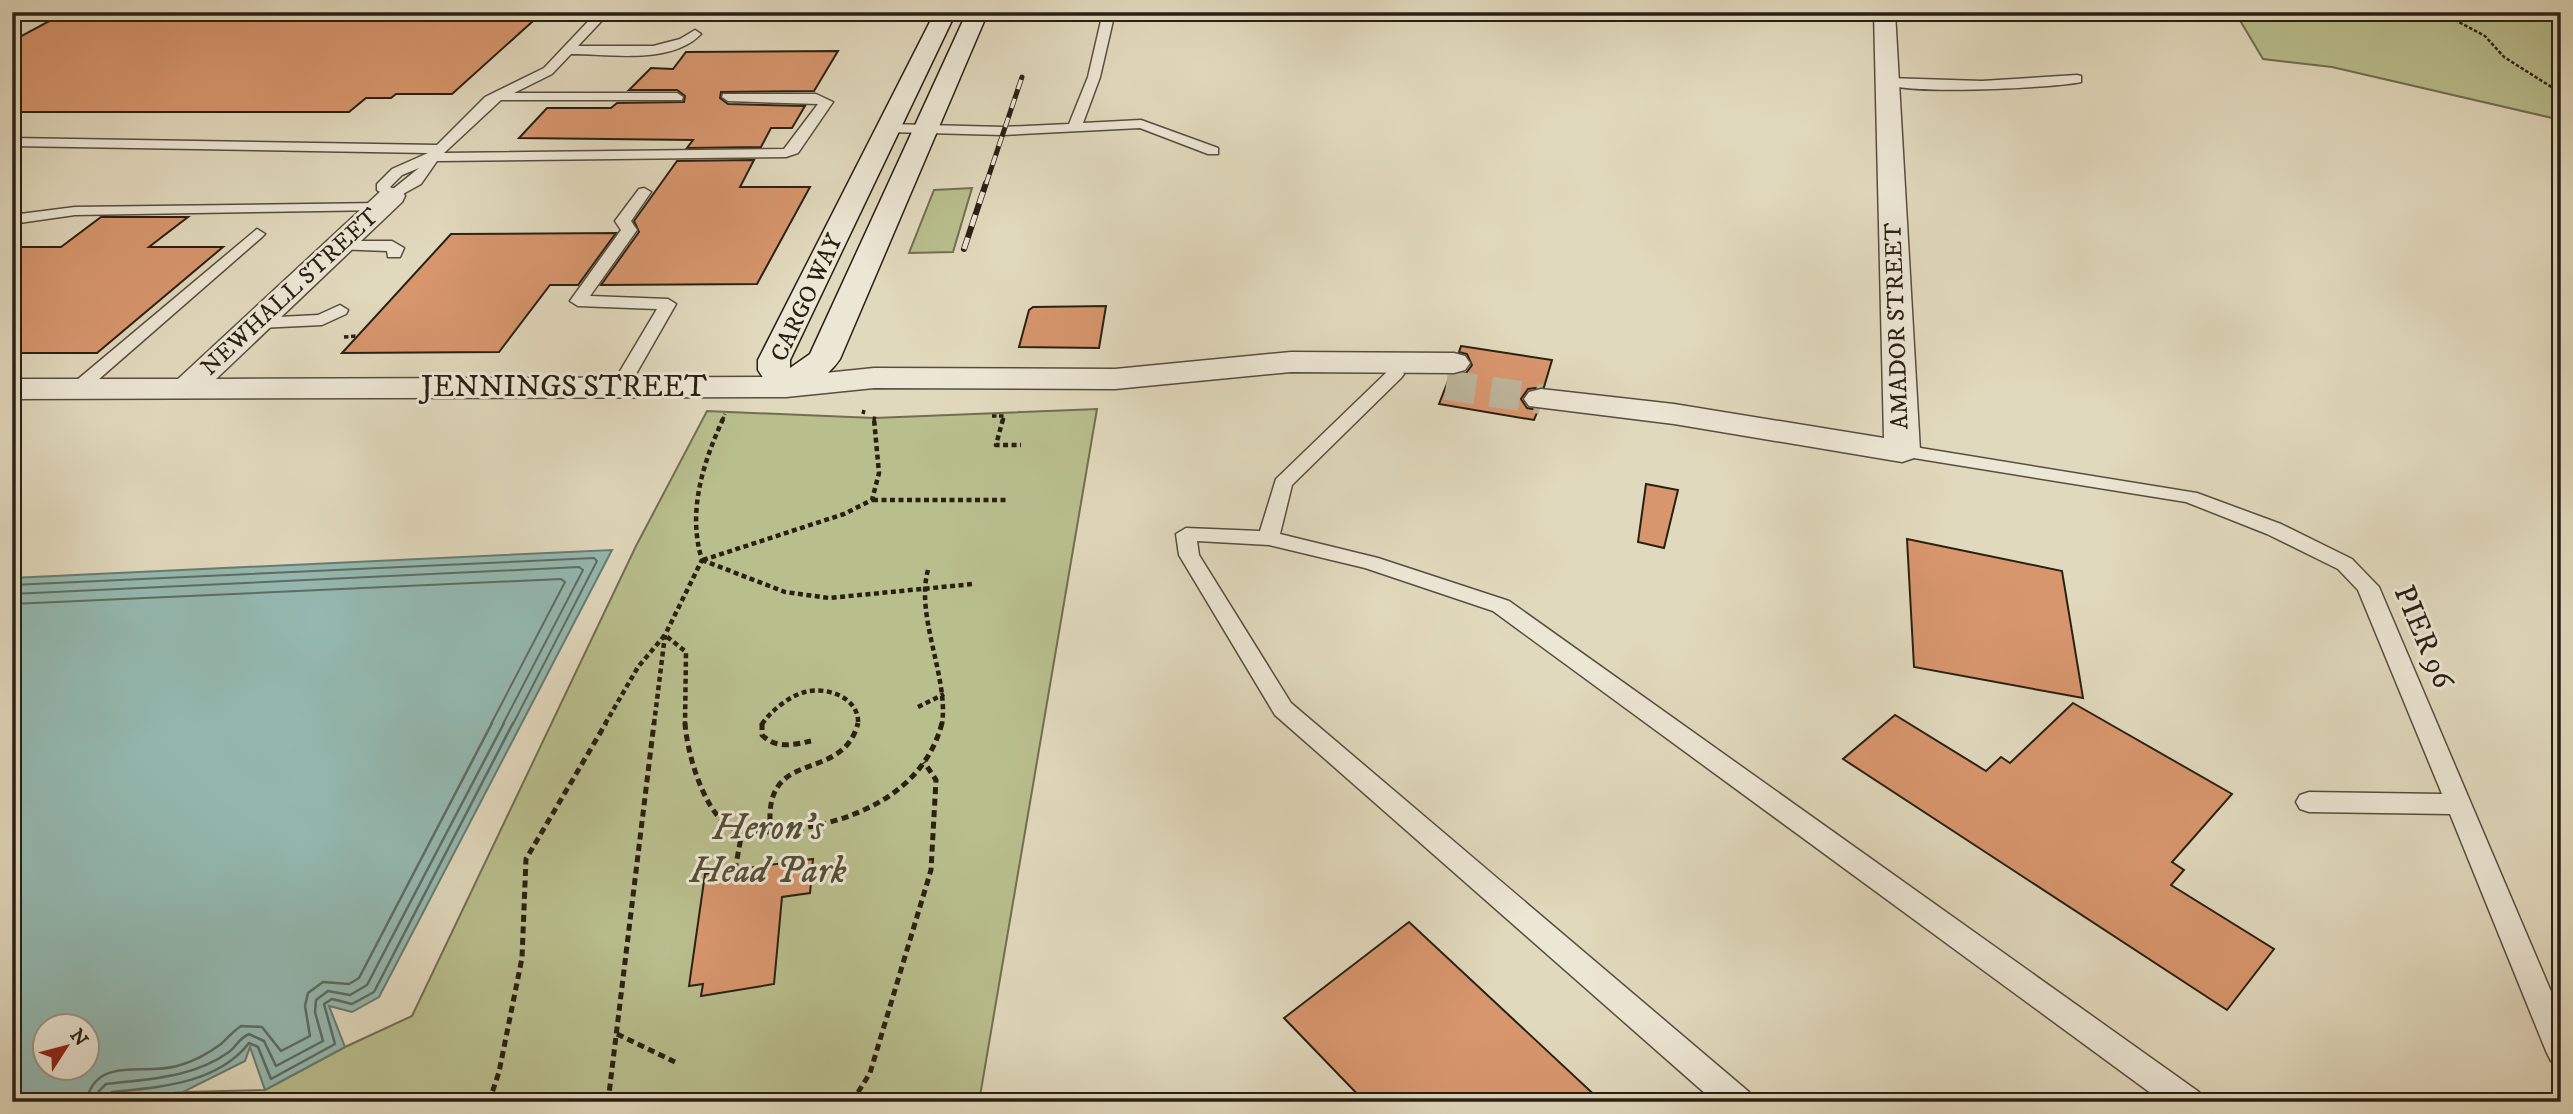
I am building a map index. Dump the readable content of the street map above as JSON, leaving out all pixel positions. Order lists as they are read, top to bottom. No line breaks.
{"streets":{"street":["NEWHALL STREET","CARGO WAY","AMADOR STREET","JENNINGS STREET"],"lane":["PIER 96"]},"crossings":[["NEWHALL STREET","JENNINGS STREET"],["CARGO WAY","JENNINGS STREET"],["AMADOR STREET","PIER 96"]],"parks":["Heron's Head Park"],"north":"top right"}
